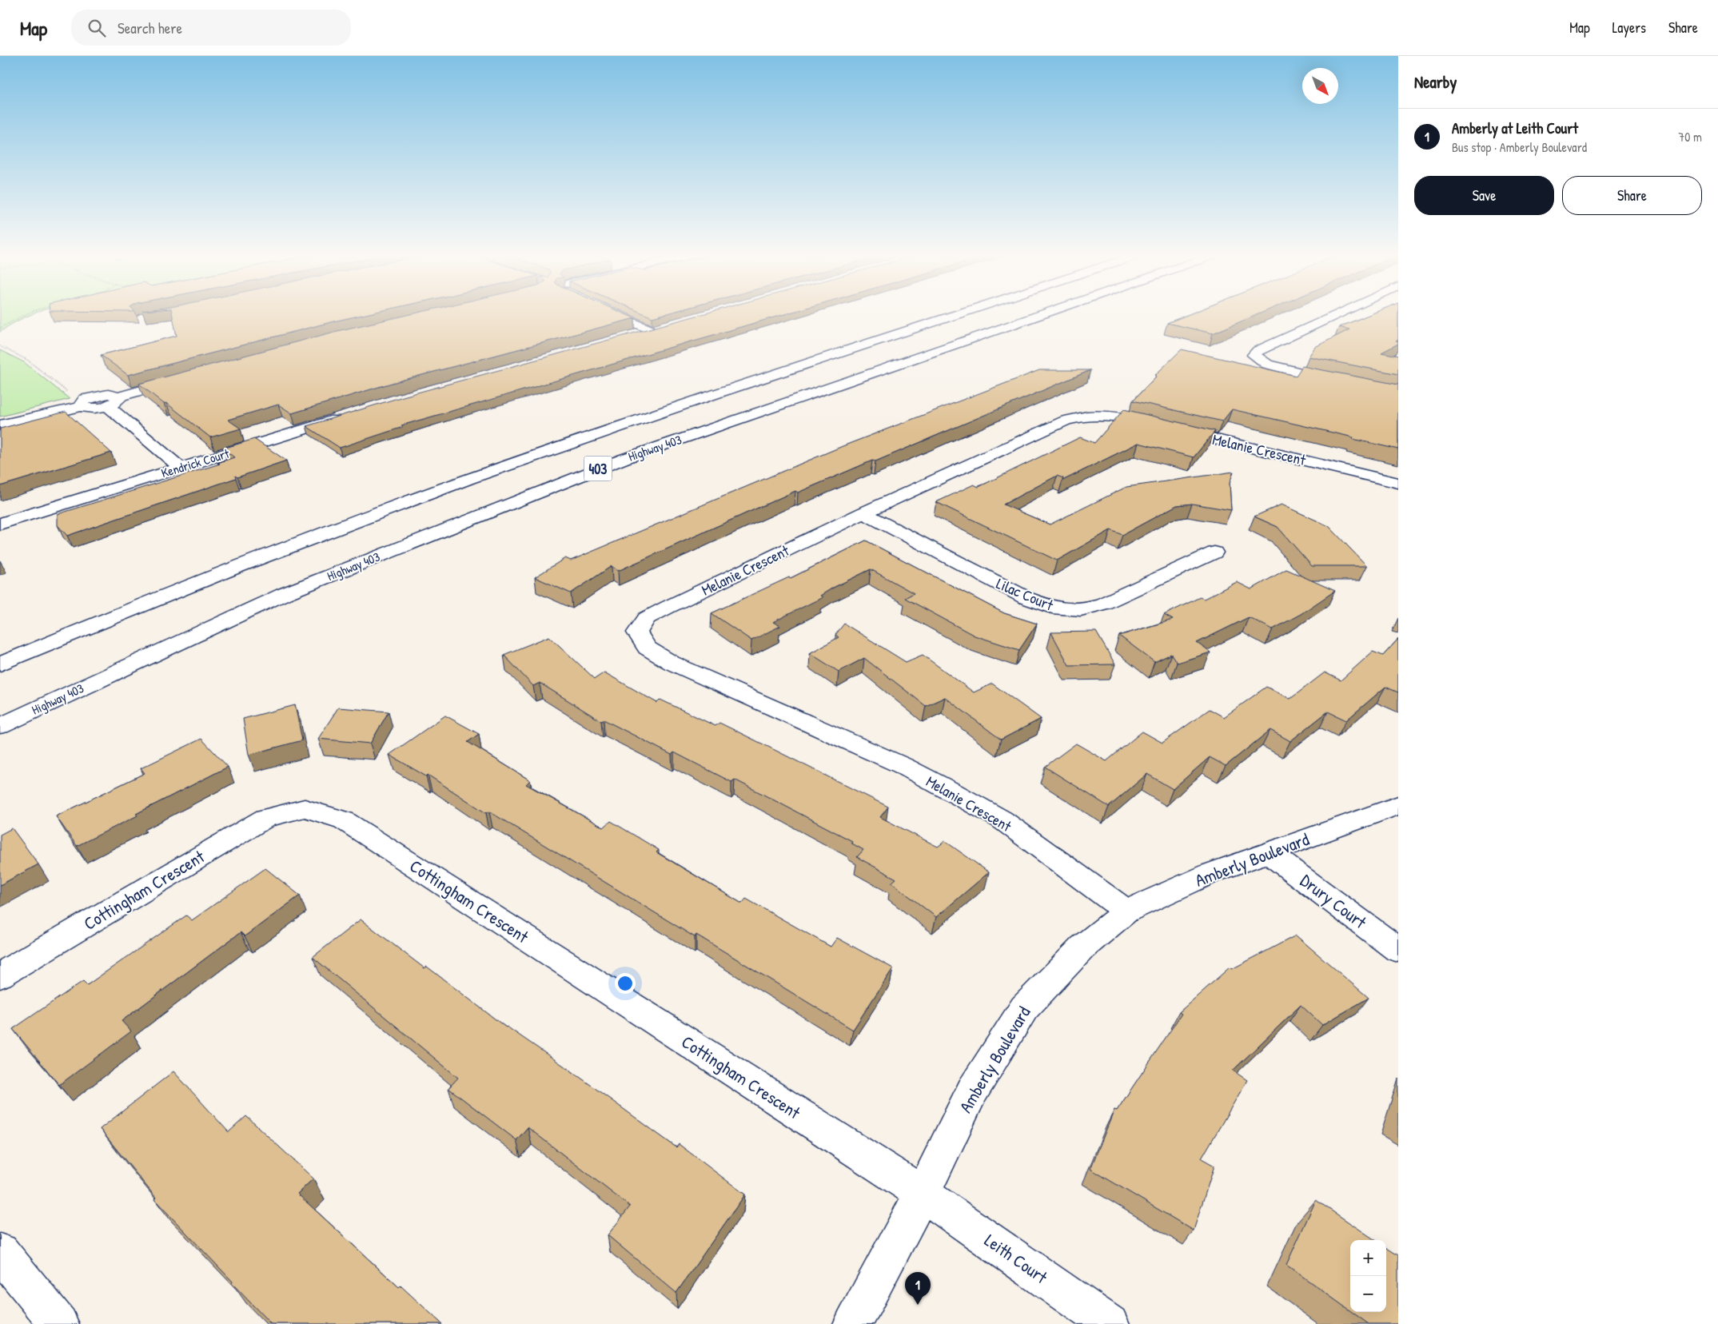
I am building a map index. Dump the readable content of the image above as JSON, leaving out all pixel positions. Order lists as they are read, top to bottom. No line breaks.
{"streets":{"main road":["Highway 403","Melanie Crescent","Kendrick Court","403","Lilac Court","Amberly Boulevard","Cottingham Crescent","Drury Court","Leith Court"]},"crossings":[["Melanie Crescent","Lilac Court"],["Melanie Crescent","Amberly Boulevard"],["Amberly Boulevard","Cottingham Crescent"],["Amberly Boulevard","Drury Court"],["Amberly Boulevard","Leith Court"],["Cottingham Crescent","Leith Court"]],"north":"bottom right","page":{"header":"Map","search":"Search here","nav":["Map","Layers","Share"],"heading":"Nearby","list":[{"mark":"1","name":"Amberly at Leith Court","note":"Bus stop · Amberly Boulevard","value":"70 m"}],"buttons":["Save","Share"],"map_buttons":["+","−"],"pins":"1"}}
